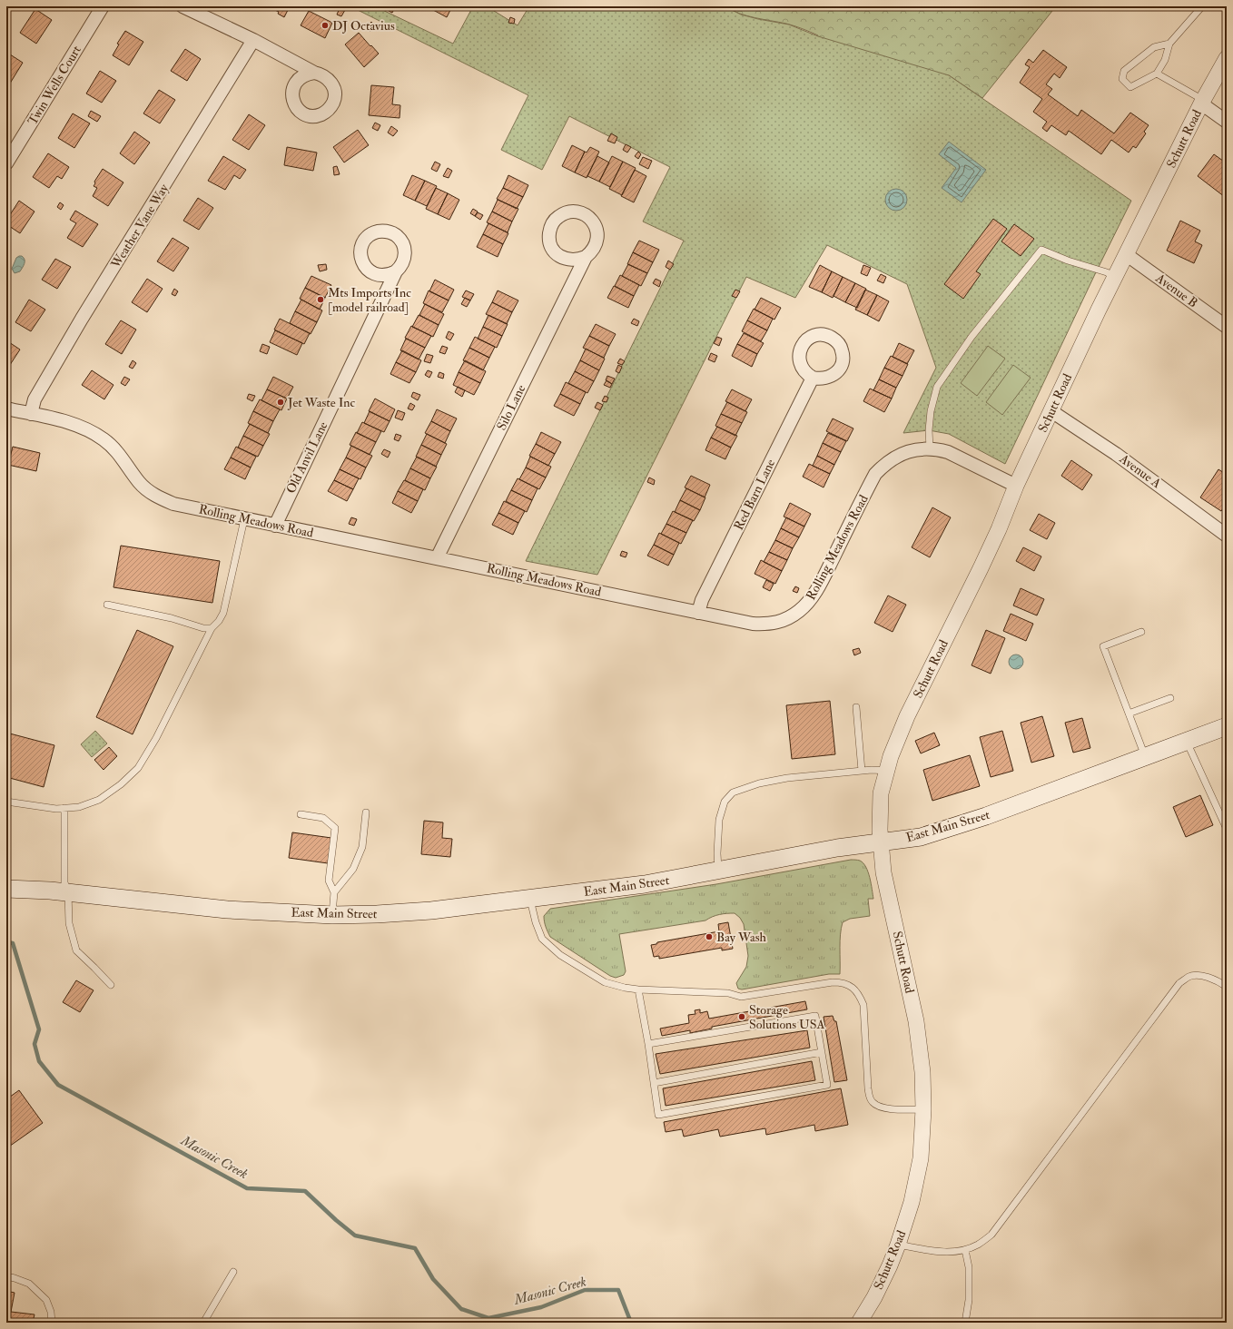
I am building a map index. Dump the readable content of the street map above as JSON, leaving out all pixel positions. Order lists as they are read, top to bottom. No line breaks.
{"streets":{"main road":["East Main Street"],"street":["Twin Wells Court","Schutt Road","Weather Vane Way","Avenue B","Silo Lane","Old Anvil Lane","Avenue A","Red Barn Lane","Rolling Meadows Road"]},"crossings":[["Schutt Road","Avenue B"],["Schutt Road","Avenue A"],["Schutt Road","Rolling Meadows Road"],["Schutt Road","East Main Street"],["Weather Vane Way","Rolling Meadows Road"],["Silo Lane","Rolling Meadows Road"],["Old Anvil Lane","Rolling Meadows Road"],["Red Barn Lane","Rolling Meadows Road"]],"water":["Masonic Creek"],"places":["DJ Octavius","Mts Imports Inc [model railroad]","Jet Waste Inc","Bay Wash","Storage Solutions USA"]}
